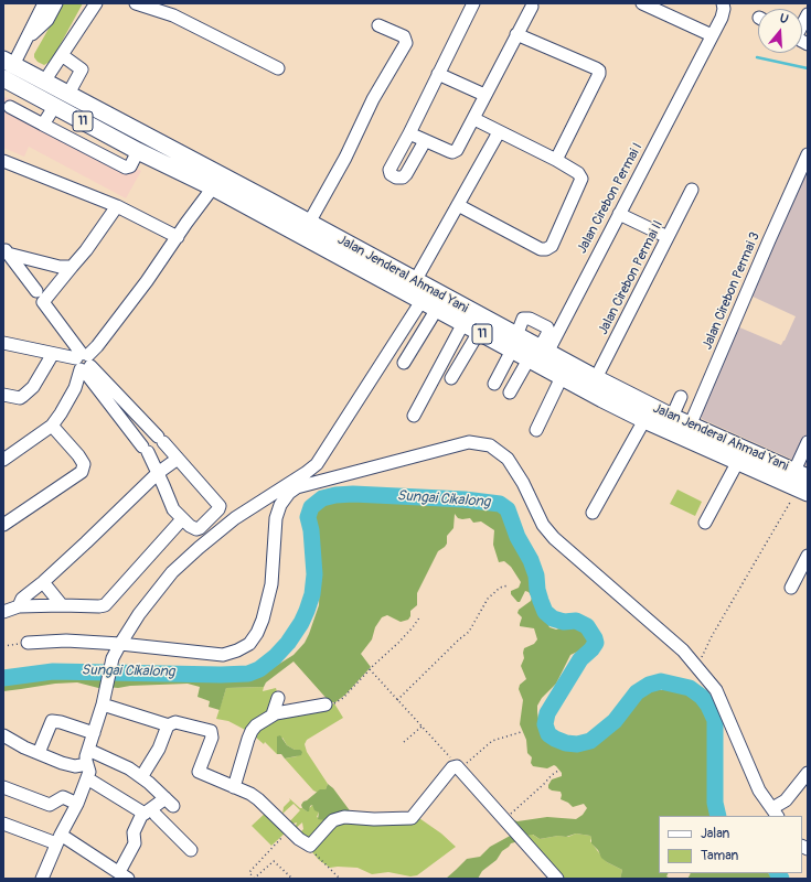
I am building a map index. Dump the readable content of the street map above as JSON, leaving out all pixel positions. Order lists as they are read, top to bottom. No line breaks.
{"streets":{"highway":["11","Jalan Jenderal Ahmad Yani"],"street":["Jalan Cirebon Permai I","Jalan Cirebon Permai II","Jalan Cirebon Permai 3"]},"crossings":[["Jalan Cirebon Permai I","Jalan Jenderal Ahmad Yani"],["Jalan Jenderal Ahmad Yani","Jalan Cirebon Permai II"],["Jalan Jenderal Ahmad Yani","Jalan Cirebon Permai 3"]],"water":["Sungai Cikalong"],"legend":["Jalan","Taman"],"north":"top"}
